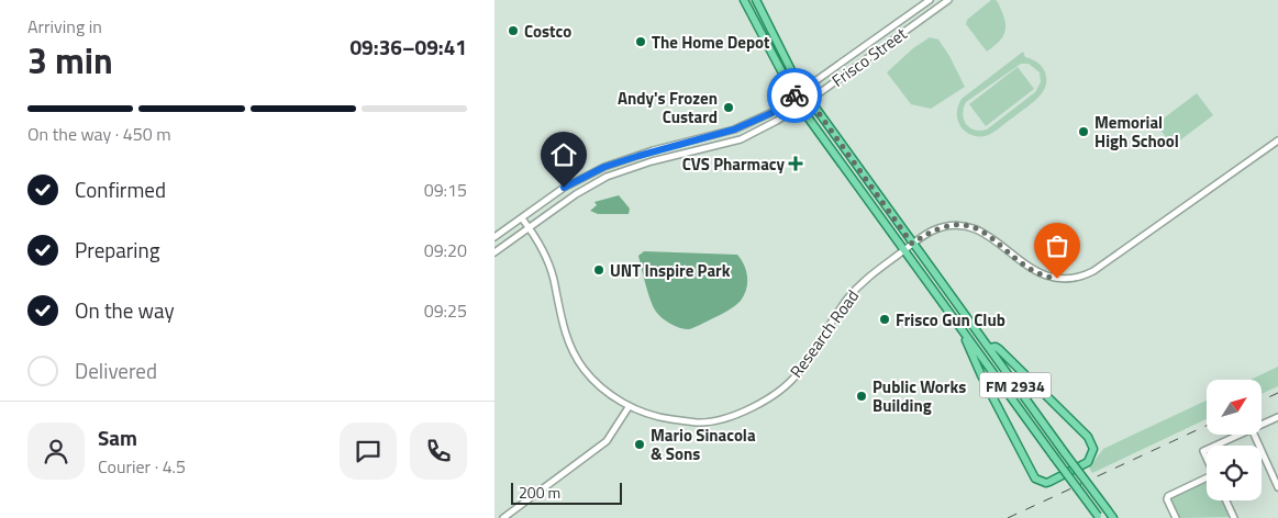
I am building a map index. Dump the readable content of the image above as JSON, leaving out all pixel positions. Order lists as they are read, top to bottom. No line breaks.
{"streets":{"main road":["FM 2934"],"street":["Frisco Street","Research Road"]},"crossings":[["Frisco Street","Research Road"],["Frisco Street","FM 2934"],["Research Road","FM 2934"]],"places":{"other":["Costco","The Home Depot","Andy's Frozen Custard","Memorial High School","UNT Inspire Park","Frisco Gun Club","Public Works Building","Mario Sinacola & Sons"],"health":["CVS Pharmacy"]},"scale_bar":"200 m","north":"top right","page":{"heading":["3 min","Arriving in","09:36–09:41"],"panel":["Sam","Courier · 4.5"],"bar":"On the way · 450 m","list":[["Confirmed","09:15"],["Preparing","09:20"],["On the way","09:25"],"Delivered"],"scale":"200 m"}}
